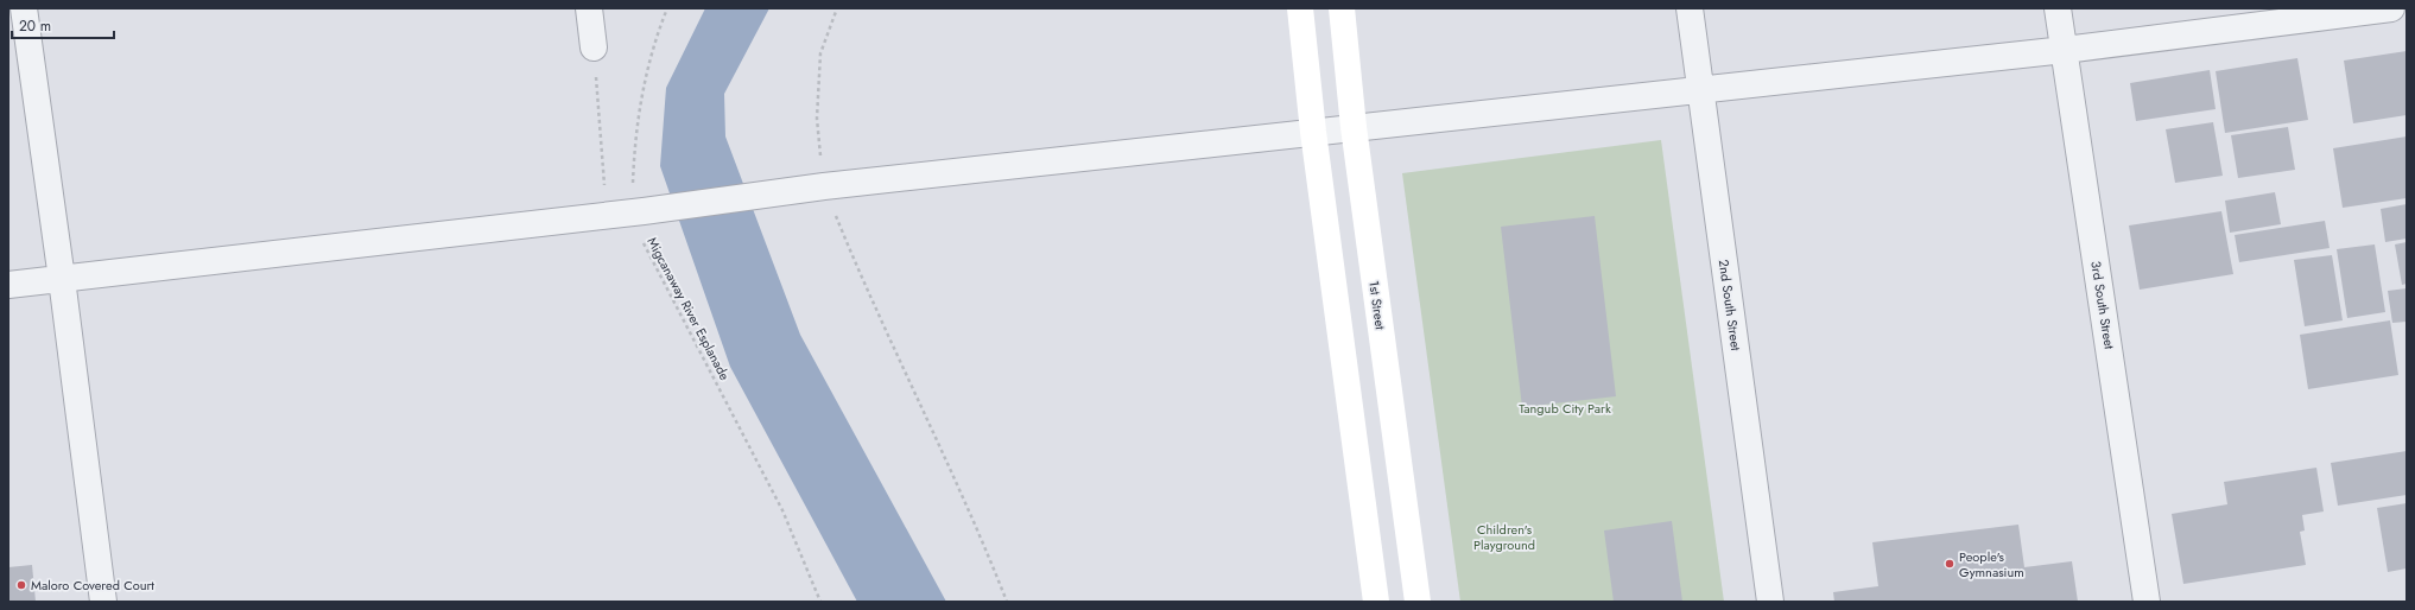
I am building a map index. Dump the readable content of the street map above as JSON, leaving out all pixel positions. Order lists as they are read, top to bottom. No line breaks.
{"streets":{"main road":["1st Street"],"street":["2nd South Street","3rd South Street"],"path":["Migcanaway River Esplanade"]},"parks":["Tangub City Park","Children's Playground"],"places":["People's Gymnasium","Maloro Covered Court"],"scale_bar":"20 m"}
